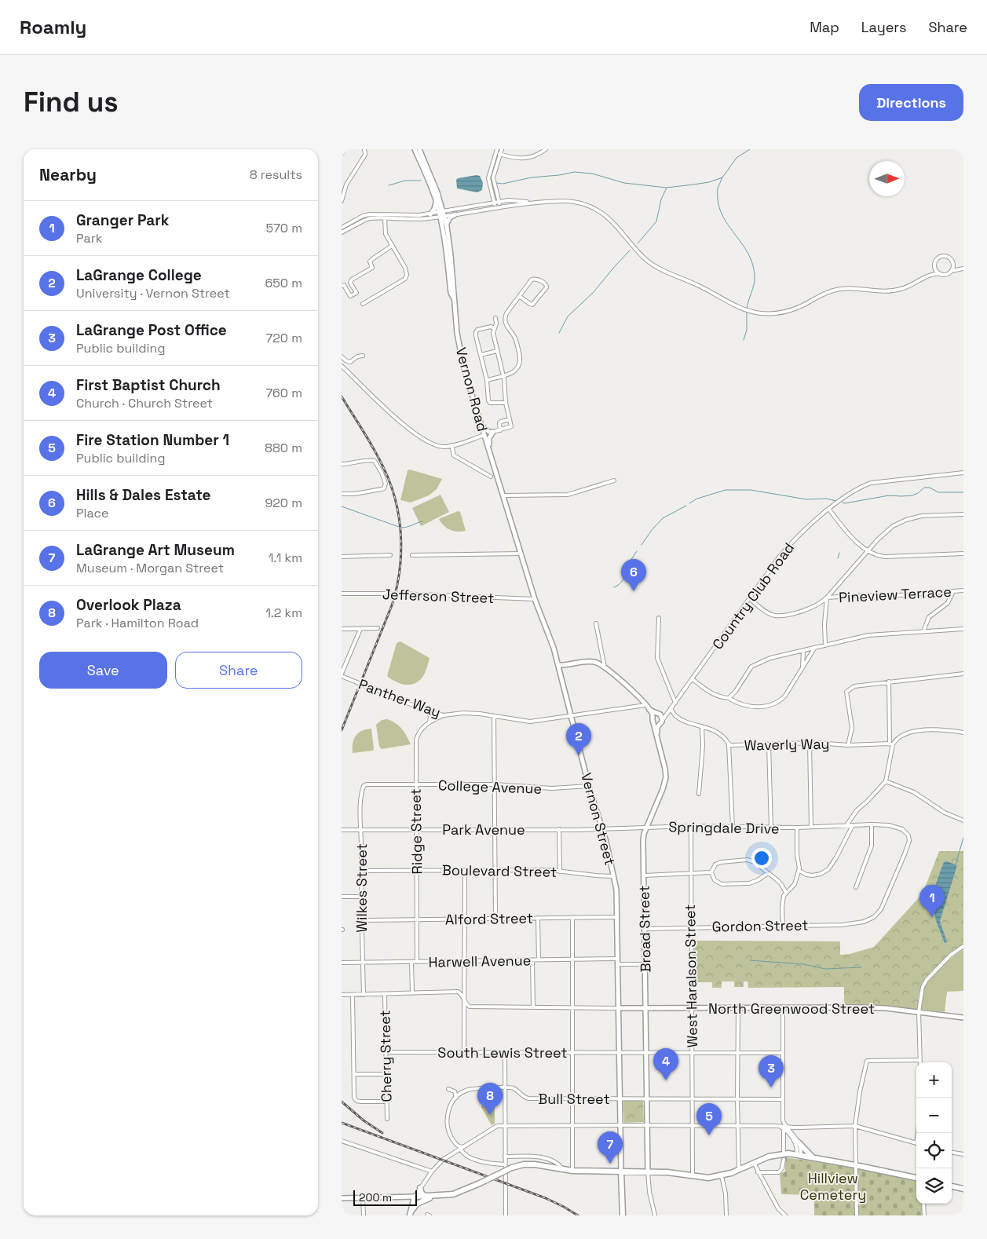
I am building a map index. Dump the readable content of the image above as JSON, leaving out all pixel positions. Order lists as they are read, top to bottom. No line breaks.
{"streets":{"main road":["Vernon Road","Vernon Street","Broad Street","North Greenwood Street"],"street":["Pineview Terrace","Jefferson Street","Country Club Road","Panther Way","Waverly Way","College Avenue","Springdale Drive","Park Avenue","Ridge Street","Boulevard Street","Wilkes Street","Alford Street","Gordon Street","Harwell Avenue","West Haralson Street","South Lewis Street","Cherry Street","Bull Street"]},"crossings":[["Vernon Road","Vernon Street"],["Jefferson Street","Vernon Street"],["Country Club Road","Waverly Way"],["Panther Way","Vernon Street"],["Panther Way","Ridge Street"],["College Avenue","Vernon Street"],["College Avenue","Ridge Street"],["College Avenue","Wilkes Street"],["Vernon Street","Springdale Drive"],["Vernon Street","Park Avenue"],["Vernon Street","Boulevard Street"],["Vernon Street","Alford Street"],["Vernon Street","Harwell Avenue"],["Vernon Street","North Greenwood Street"],["Vernon Street","South Lewis Street"],["Vernon Street","Bull Street"],["Springdale Drive","Park Avenue"],["Springdale Drive","Gordon Street"],["Springdale Drive","Broad Street"],["Springdale Drive","West Haralson Street"],["Park Avenue","Ridge Street"],["Park Avenue","Wilkes Street"],["Ridge Street","Boulevard Street"],["Ridge Street","Alford Street"],["Ridge Street","Harwell Avenue"],["Boulevard Street","Wilkes Street"],["Wilkes Street","Alford Street"],["Wilkes Street","Harwell Avenue"],["Gordon Street","Broad Street"],["Gordon Street","West Haralson Street"],["Broad Street","North Greenwood Street"],["Broad Street","South Lewis Street"],["Broad Street","Bull Street"],["West Haralson Street","North Greenwood Street"],["West Haralson Street","South Lewis Street"],["West Haralson Street","Bull Street"],["South Lewis Street","Cherry Street"]],"parks":["Hillview Cemetery"],"scale_bar":"200 m","north":"right","page":{"header":"Roamly","nav":["Map","Layers","Share"],"buttons":["Directions",["Save","Share"]],"title":"Find us","heading":["Nearby","8 results"],"list":[{"mark":"1","name":"Granger Park","note":"Park","value":"570 m"},{"mark":"2","name":"LaGrange College","note":"University · Vernon Street","value":"650 m"},{"mark":"3","name":"LaGrange Post Office","note":"Public building","value":"720 m"},{"mark":"4","name":"First Baptist Church","note":"Church · Church Street","value":"760 m"},{"mark":"5","name":"Fire Station Number 1","note":"Public building","value":"880 m"},{"mark":"6","name":"Hills & Dales Estate","note":"Place","value":"920 m"},{"mark":"7","name":"LaGrange Art Museum","note":"Museum · Morgan Street","value":"1.1 km"},{"mark":"8","name":"Overlook Plaza","note":"Park · Hamilton Road","value":"1.2 km"}],"pins":["6","2","1","4","3","8","5","7"],"map_buttons":["+","−"],"scale":"200 m"}}
